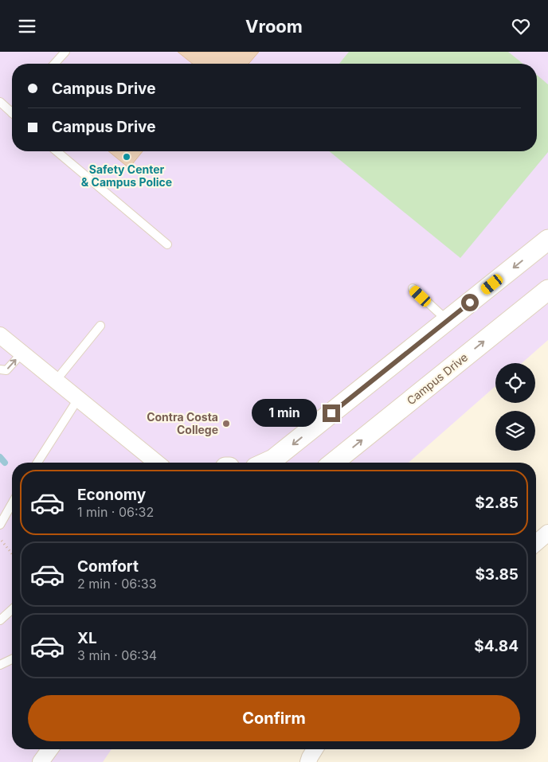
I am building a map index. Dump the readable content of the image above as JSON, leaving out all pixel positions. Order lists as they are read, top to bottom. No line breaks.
{"streets":{"street":["Campus Drive"]},"places":["Safety Center & Campus Police","Contra Costa College"],"page":{"header":"Vroom","banner":["Campus Drive","Campus Drive"],"bubble":"1 min","list":[{"name":"Economy","note":"1 min · 06:32","value":"$2.85"},{"name":"Comfort","note":"2 min · 06:33","value":"$3.85"},{"name":"XL","note":"3 min · 06:34","value":"$4.84"}],"buttons":"Confirm"}}
